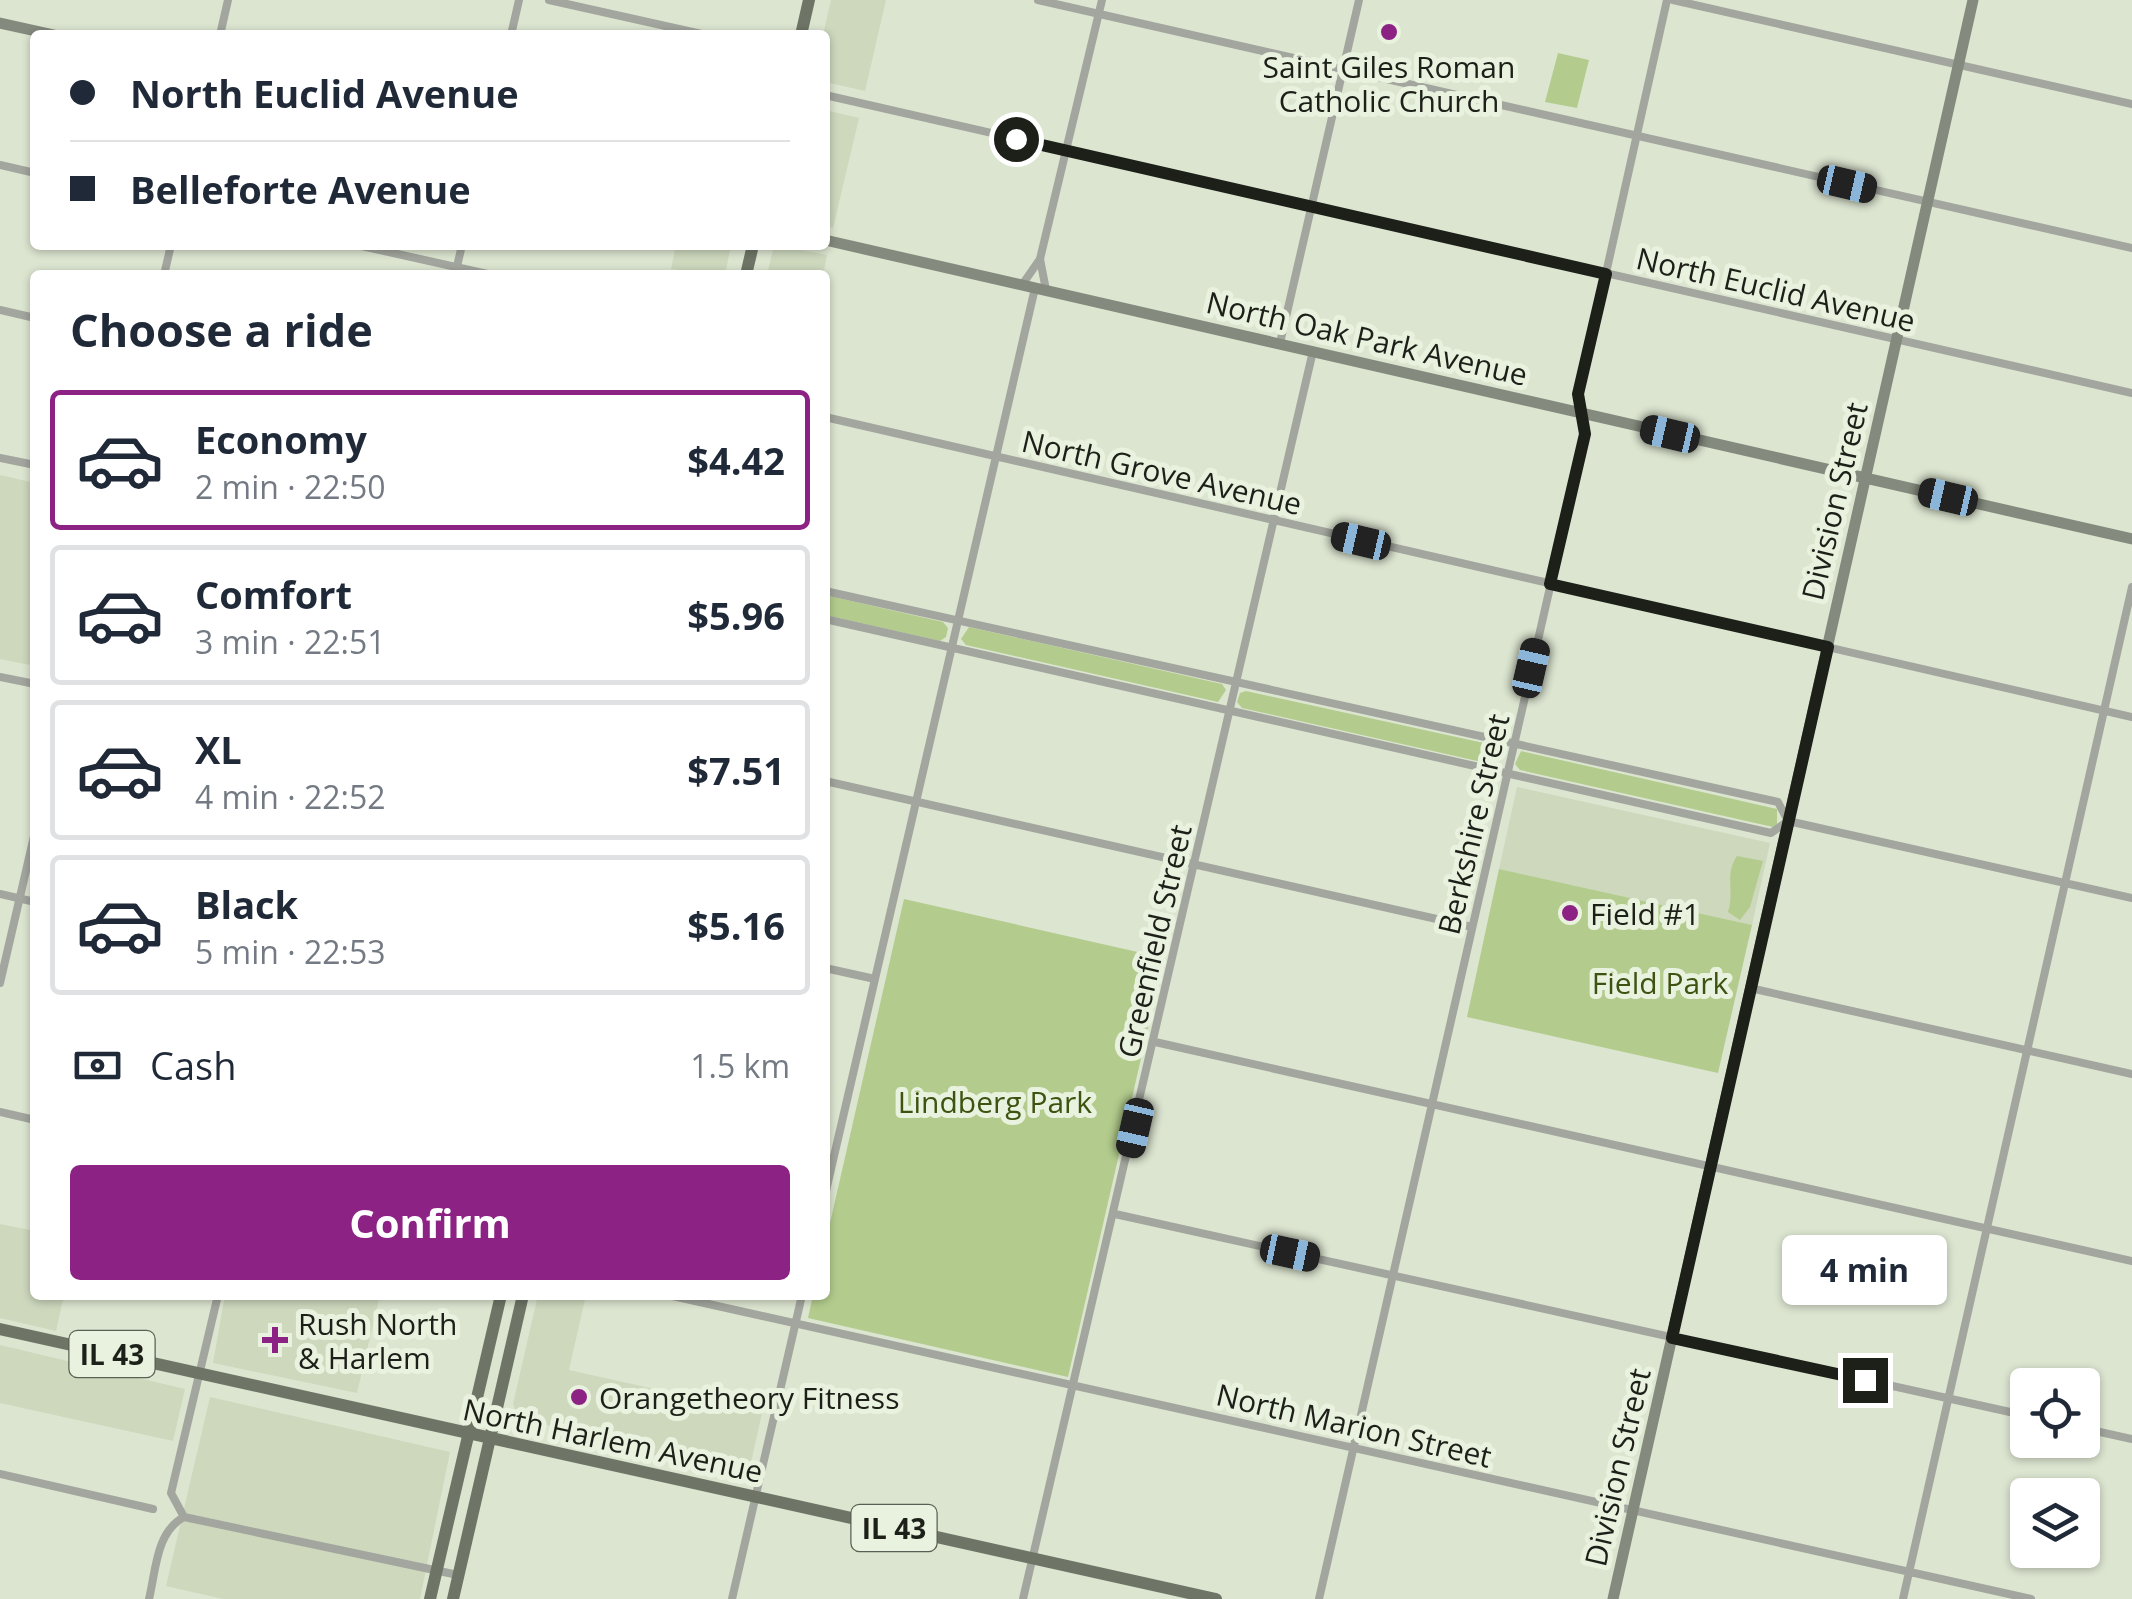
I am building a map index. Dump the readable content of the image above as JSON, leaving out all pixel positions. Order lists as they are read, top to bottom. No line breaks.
{"streets":{"main road":["IL 43","North Harlem Avenue"],"street":["North Euclid Avenue","North Oak Park Avenue","North Grove Avenue","Division Street","Berkshire Street","Greenfield Street","North Marion Street"]},"crossings":[["North Euclid Avenue","Division Street"],["North Euclid Avenue","Berkshire Street"],["North Oak Park Avenue","Division Street"],["North Oak Park Avenue","Berkshire Street"],["North Oak Park Avenue","Greenfield Street"],["North Grove Avenue","Division Street"],["North Grove Avenue","Berkshire Street"],["North Grove Avenue","Greenfield Street"],["Division Street","North Marion Street"],["Berkshire Street","North Marion Street"],["Greenfield Street","North Marion Street"],["Greenfield Street","North Harlem Avenue"]],"parks":["Field Park","Lindberg Park"],"places":{"other":["Saint Giles Roman Catholic Church","Field #1","Orangetheory Fitness"],"health":["Rush North & Harlem"]},"page":{"banner":["North Euclid Avenue","Belleforte Avenue"],"heading":"Choose a ride","list":[{"name":"Economy","note":"2 min · 22:50","value":"$4.42"},{"name":"Comfort","note":"3 min · 22:51","value":"$5.96"},{"name":"XL","note":"4 min · 22:52","value":"$7.51"},{"name":"Black","note":"5 min · 22:53","value":"$5.16"}],"pay":["Cash","1.5 km"],"buttons":"Confirm","bubble":"4 min"}}
